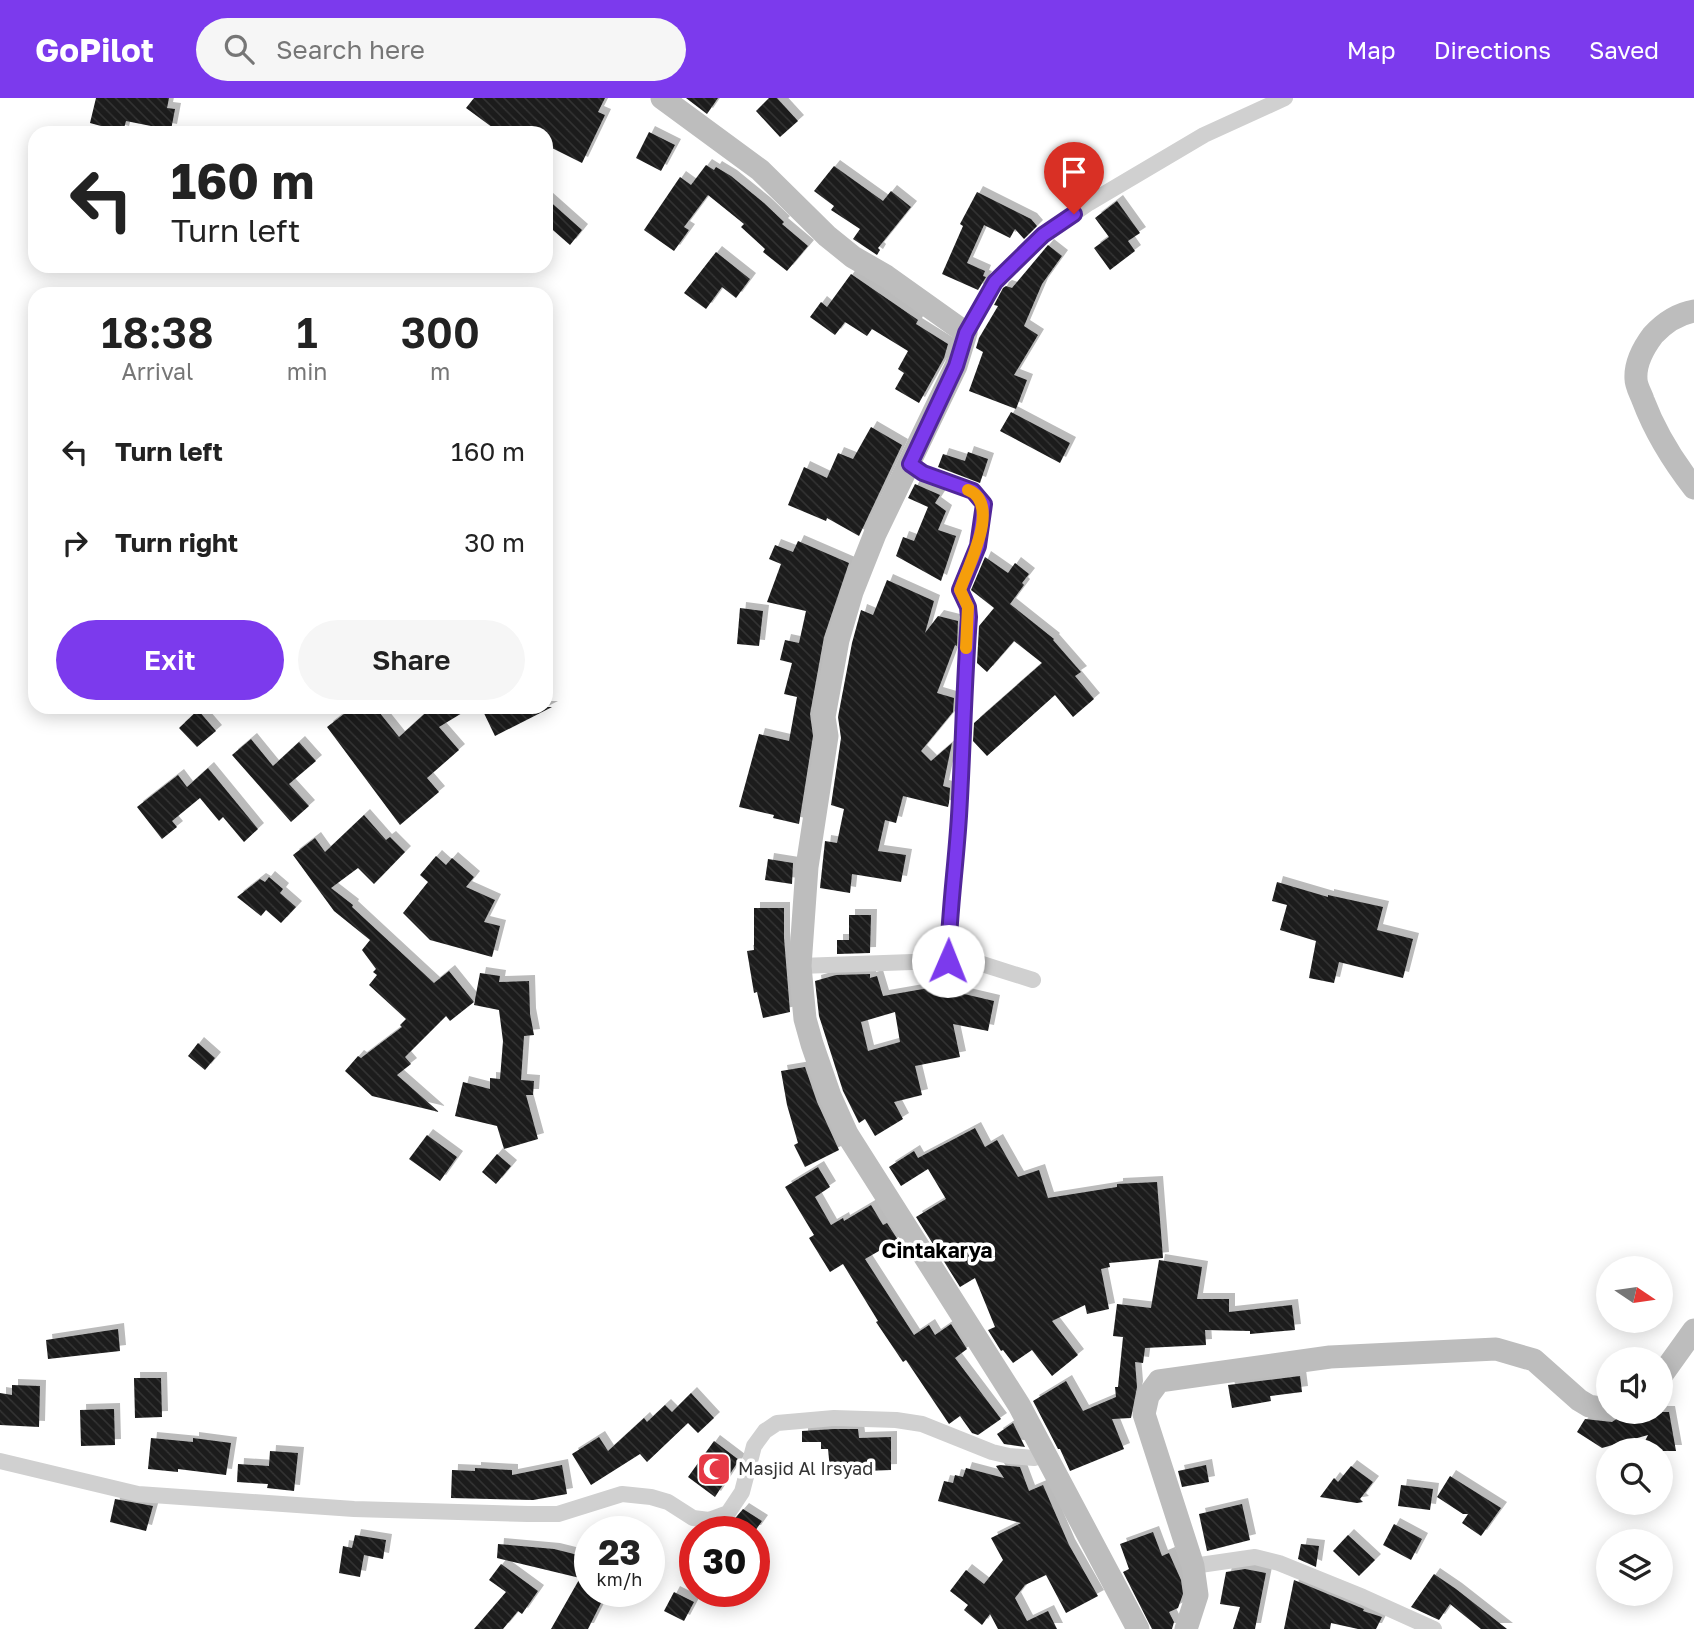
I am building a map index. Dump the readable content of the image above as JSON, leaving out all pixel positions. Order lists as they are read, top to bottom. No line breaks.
{"districts":["Cintakarya"],"places":{"mosque":["Masjid Al Irsyad"]},"north":"right","page":{"header":"GoPilot","search":"Search here","nav":["Map","Directions","Saved"],"turn":["160 m","Turn left"],"eta":["18:38","Arrival","1","min","300","m"],"list":[{"name":"Turn left","value":"160 m"},{"name":"Turn right","value":"30 m"}],"buttons":["Exit","Share"],"speed":"23 km/h","limit":"30"}}
